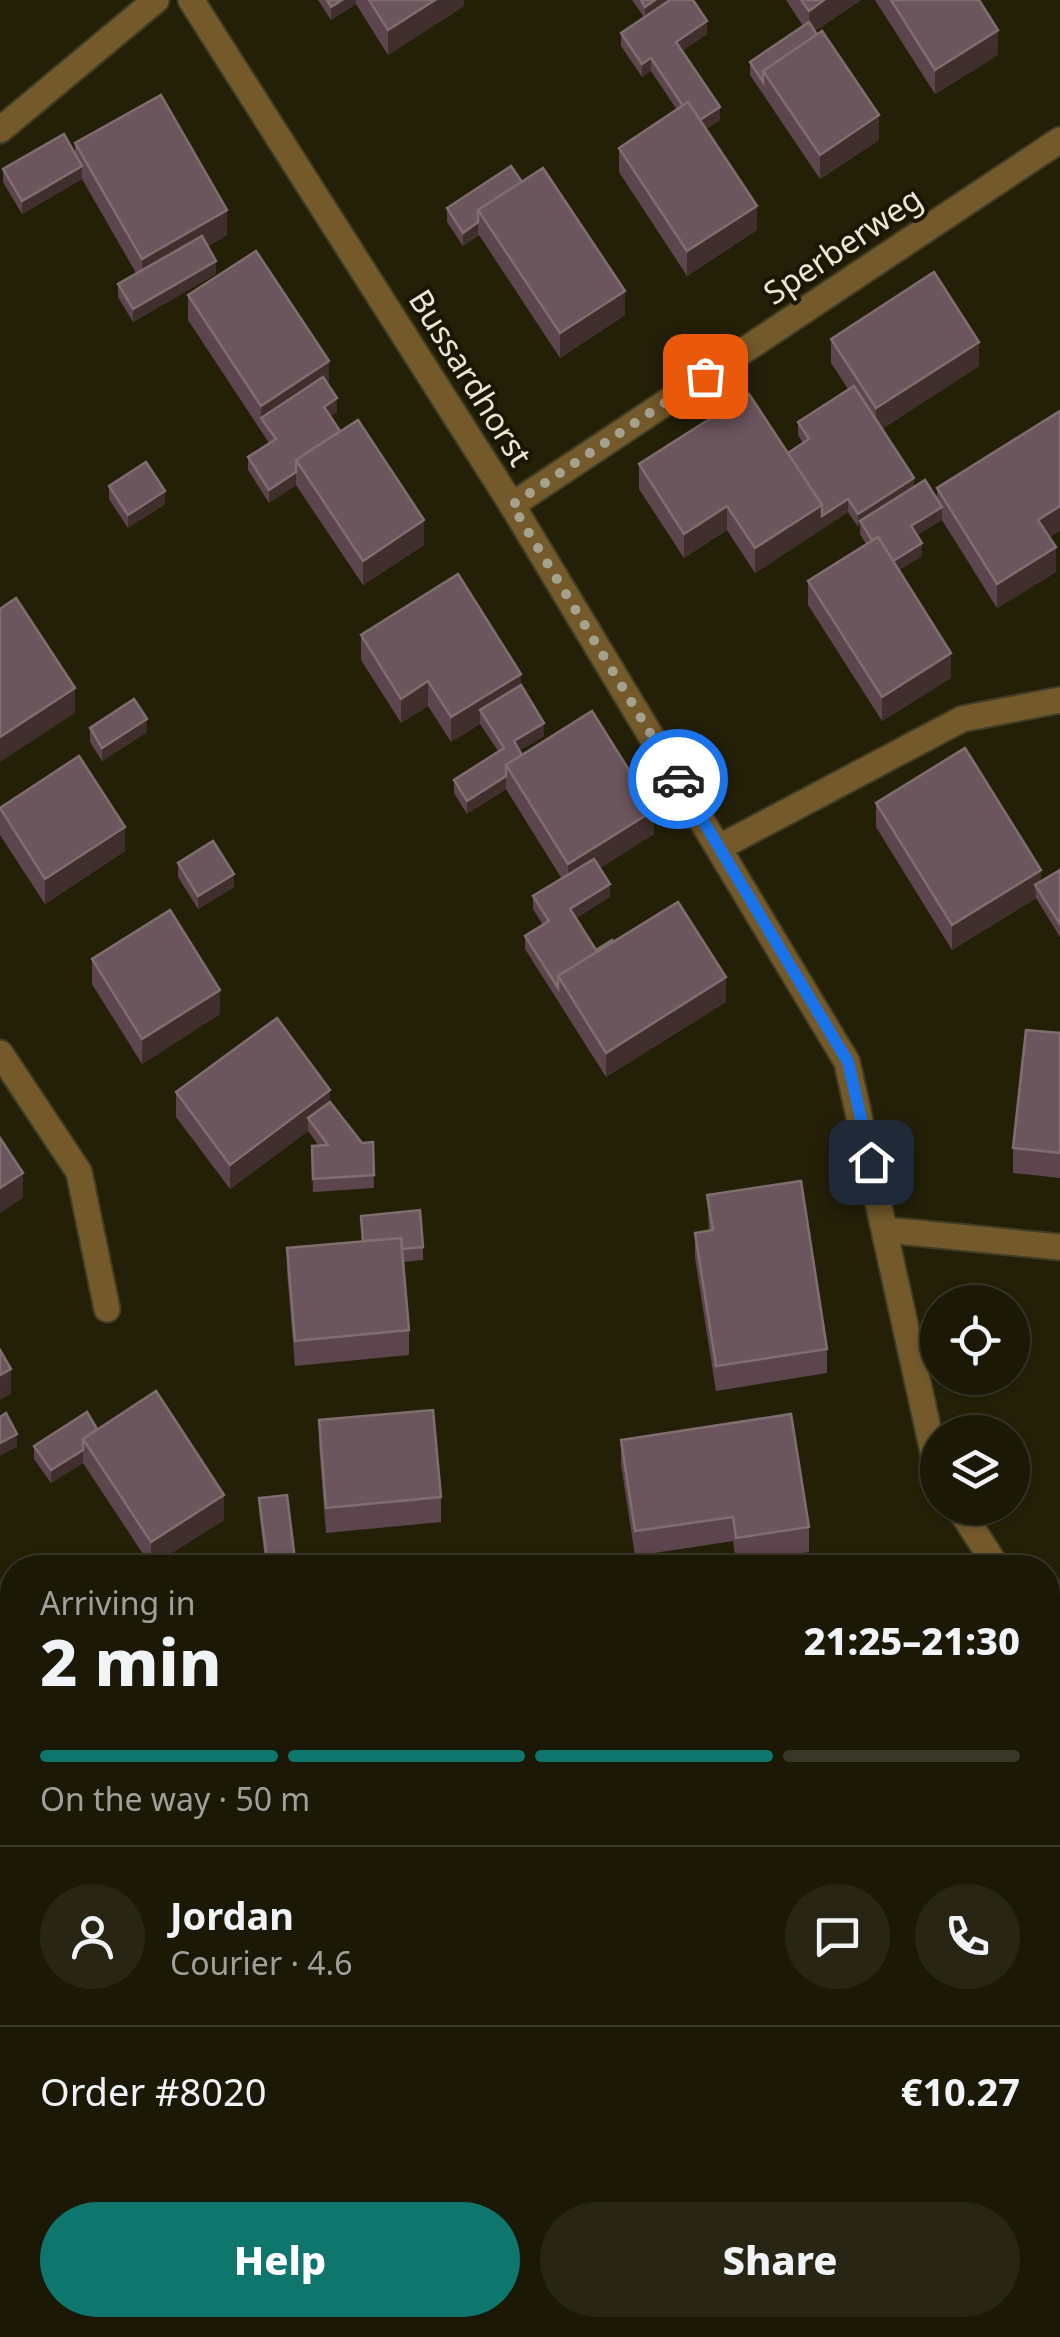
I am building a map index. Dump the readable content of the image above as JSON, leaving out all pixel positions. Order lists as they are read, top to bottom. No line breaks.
{"streets":{"street":["Sperberweg","Bussardhorst"]},"crossings":[["Sperberweg","Bussardhorst"]],"page":{"heading":["2 min","Arriving in","21:25–21:30"],"panel":["Jordan","Courier · 4.6","Order #8020","€10.27"],"bar":"On the way · 50 m","buttons":["Help","Share"]}}
